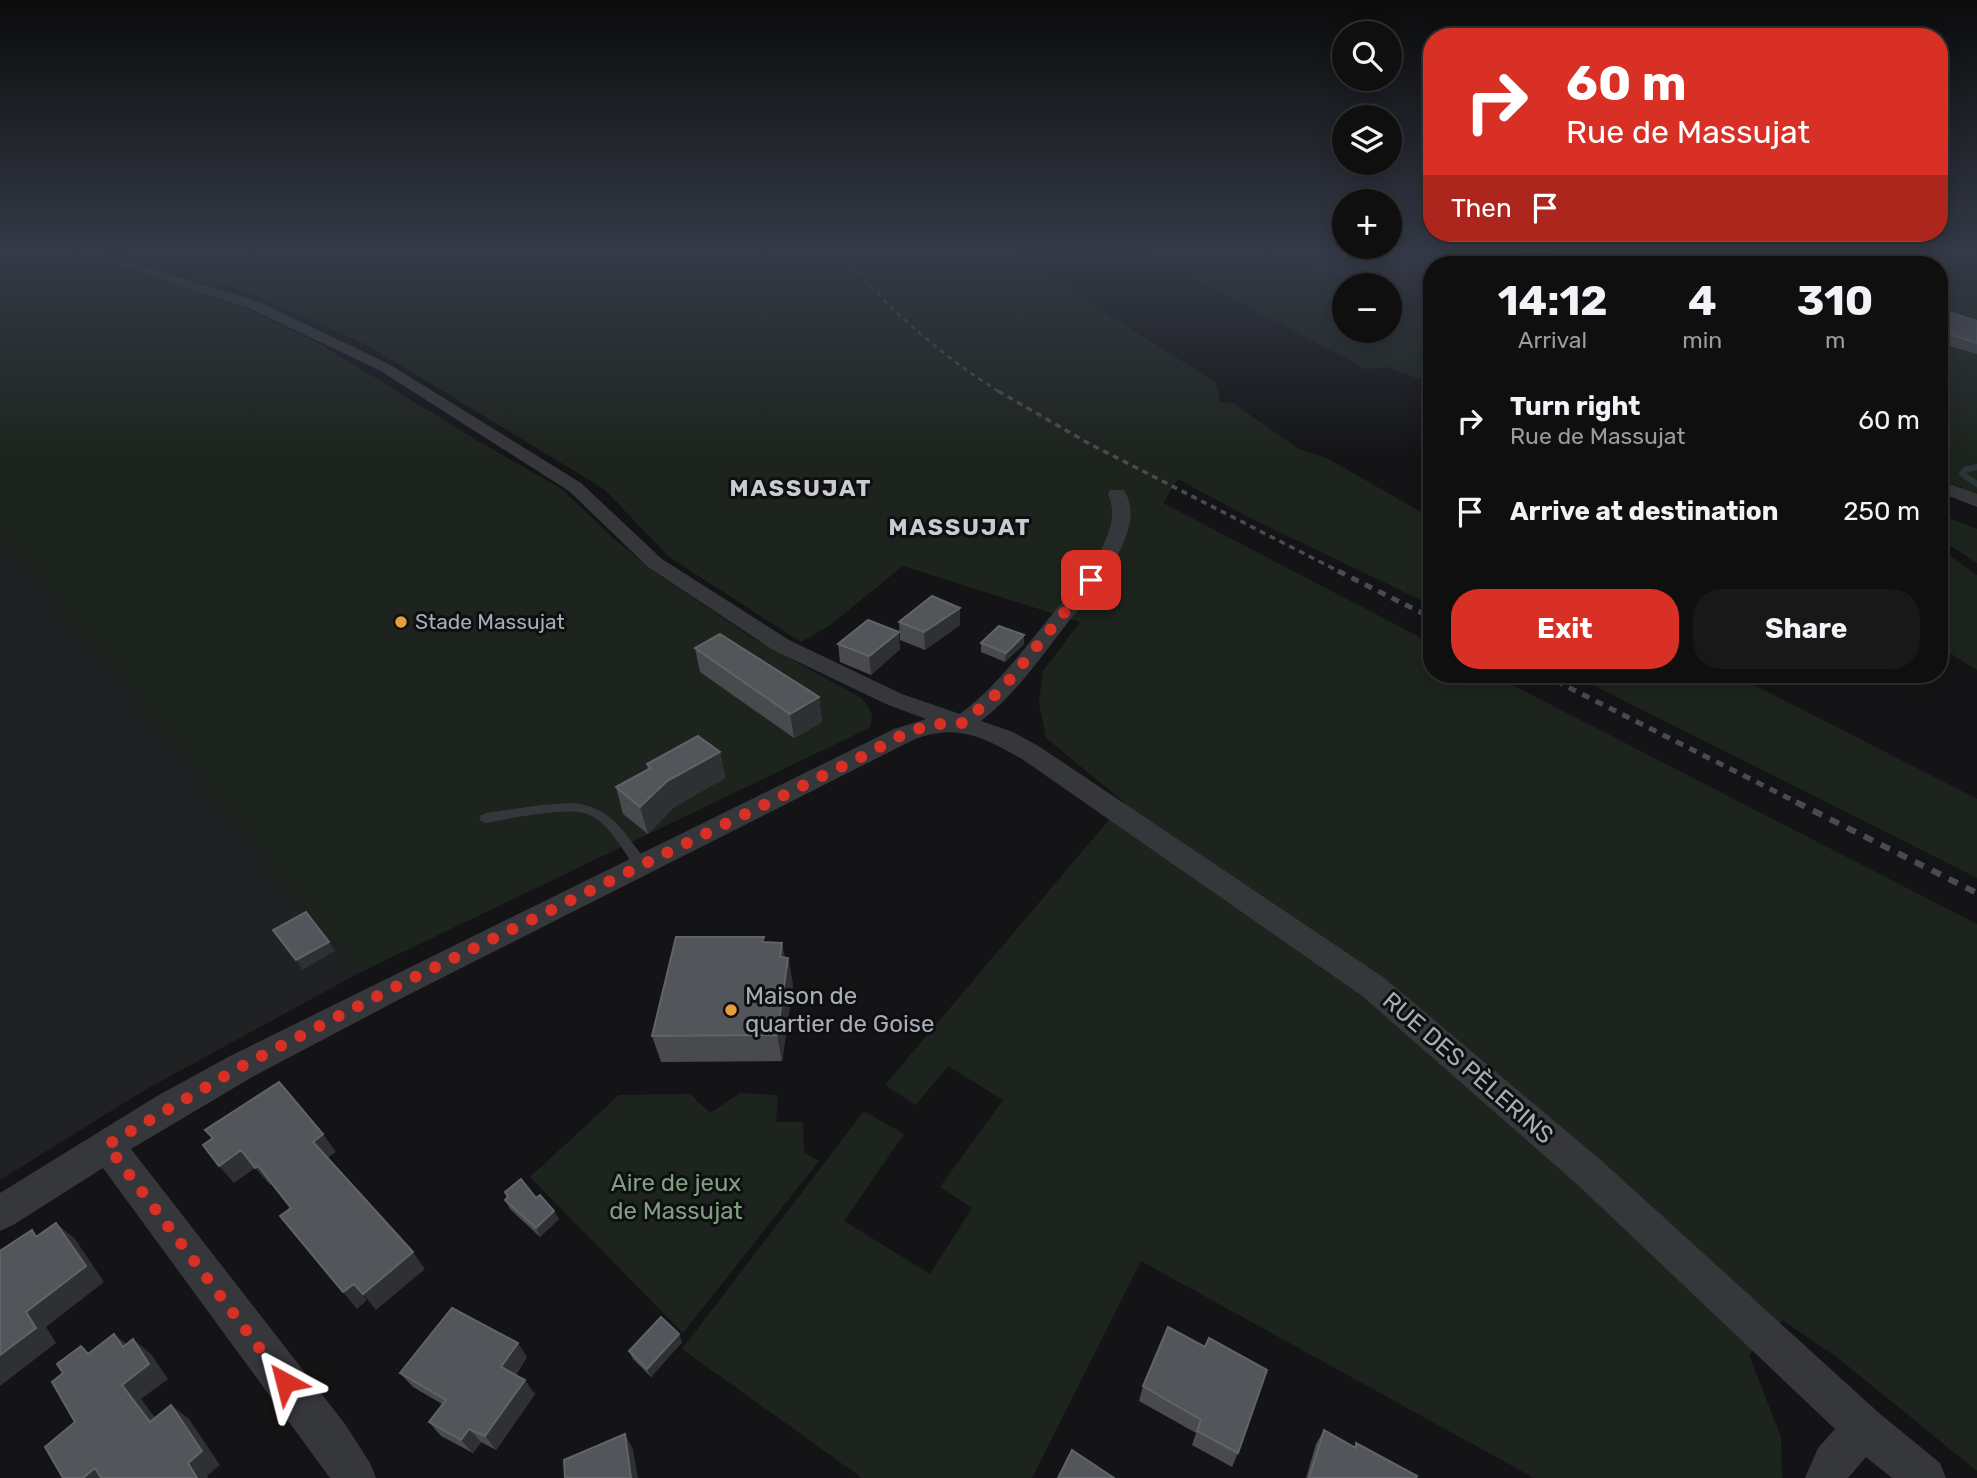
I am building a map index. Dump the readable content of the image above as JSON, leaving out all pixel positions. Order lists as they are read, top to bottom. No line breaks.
{"streets":{"street":["RUE DES PÈLERINS"]},"districts":["MASSUJAT","MASSUJAT"],"parks":["Aire de jeux de Massujat"],"places":["Stade Massujat","Maison de quartier de Goise"],"page":{"map_buttons":["+","−"],"turn":["60 m","Rue de Massujat"],"then":"Then","eta":["14:12","Arrival","4","min","310","m"],"list":[{"name":"Turn right","note":"Rue de Massujat","value":"60 m"},{"name":"Arrive at destination","value":"250 m"}],"buttons":["Exit","Share"]}}
